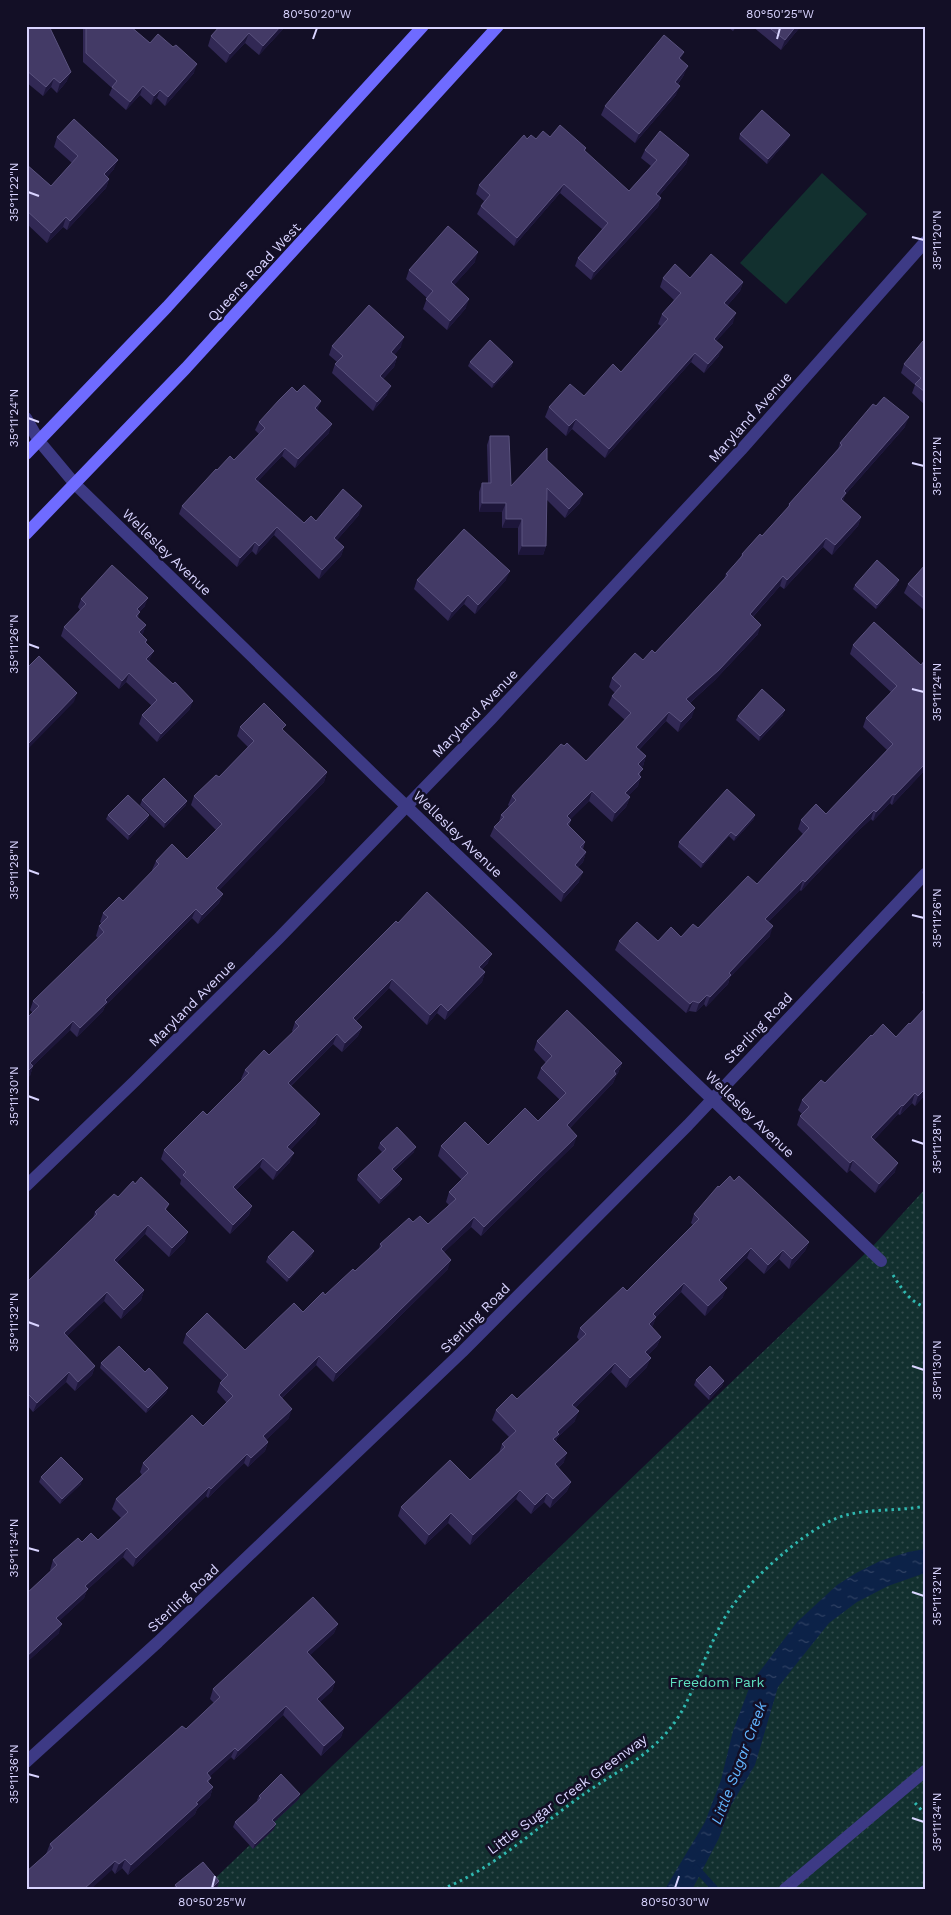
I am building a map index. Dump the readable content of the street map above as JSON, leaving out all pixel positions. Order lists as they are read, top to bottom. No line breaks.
{"streets":{"street":["Queens Road West","Maryland Avenue","Wellesley Avenue","Sterling Road"],"path":["Little Sugar Creek Greenway"]},"crossings":[["Queens Road West","Wellesley Avenue"],["Maryland Avenue","Wellesley Avenue"],["Wellesley Avenue","Sterling Road"]],"water":["Little Sugar Creek"],"parks":["Freedom Park"],"coordinates":["80°50'20\"W","80°50'25\"W","35°11'22\"N","35°11'20\"N","35°11'24\"N","35°11'26\"N","35°11'28\"N","35°11'30\"N","35°11'32\"N","35°11'34\"N","35°11'36\"N","80°50'30\"W"]}
